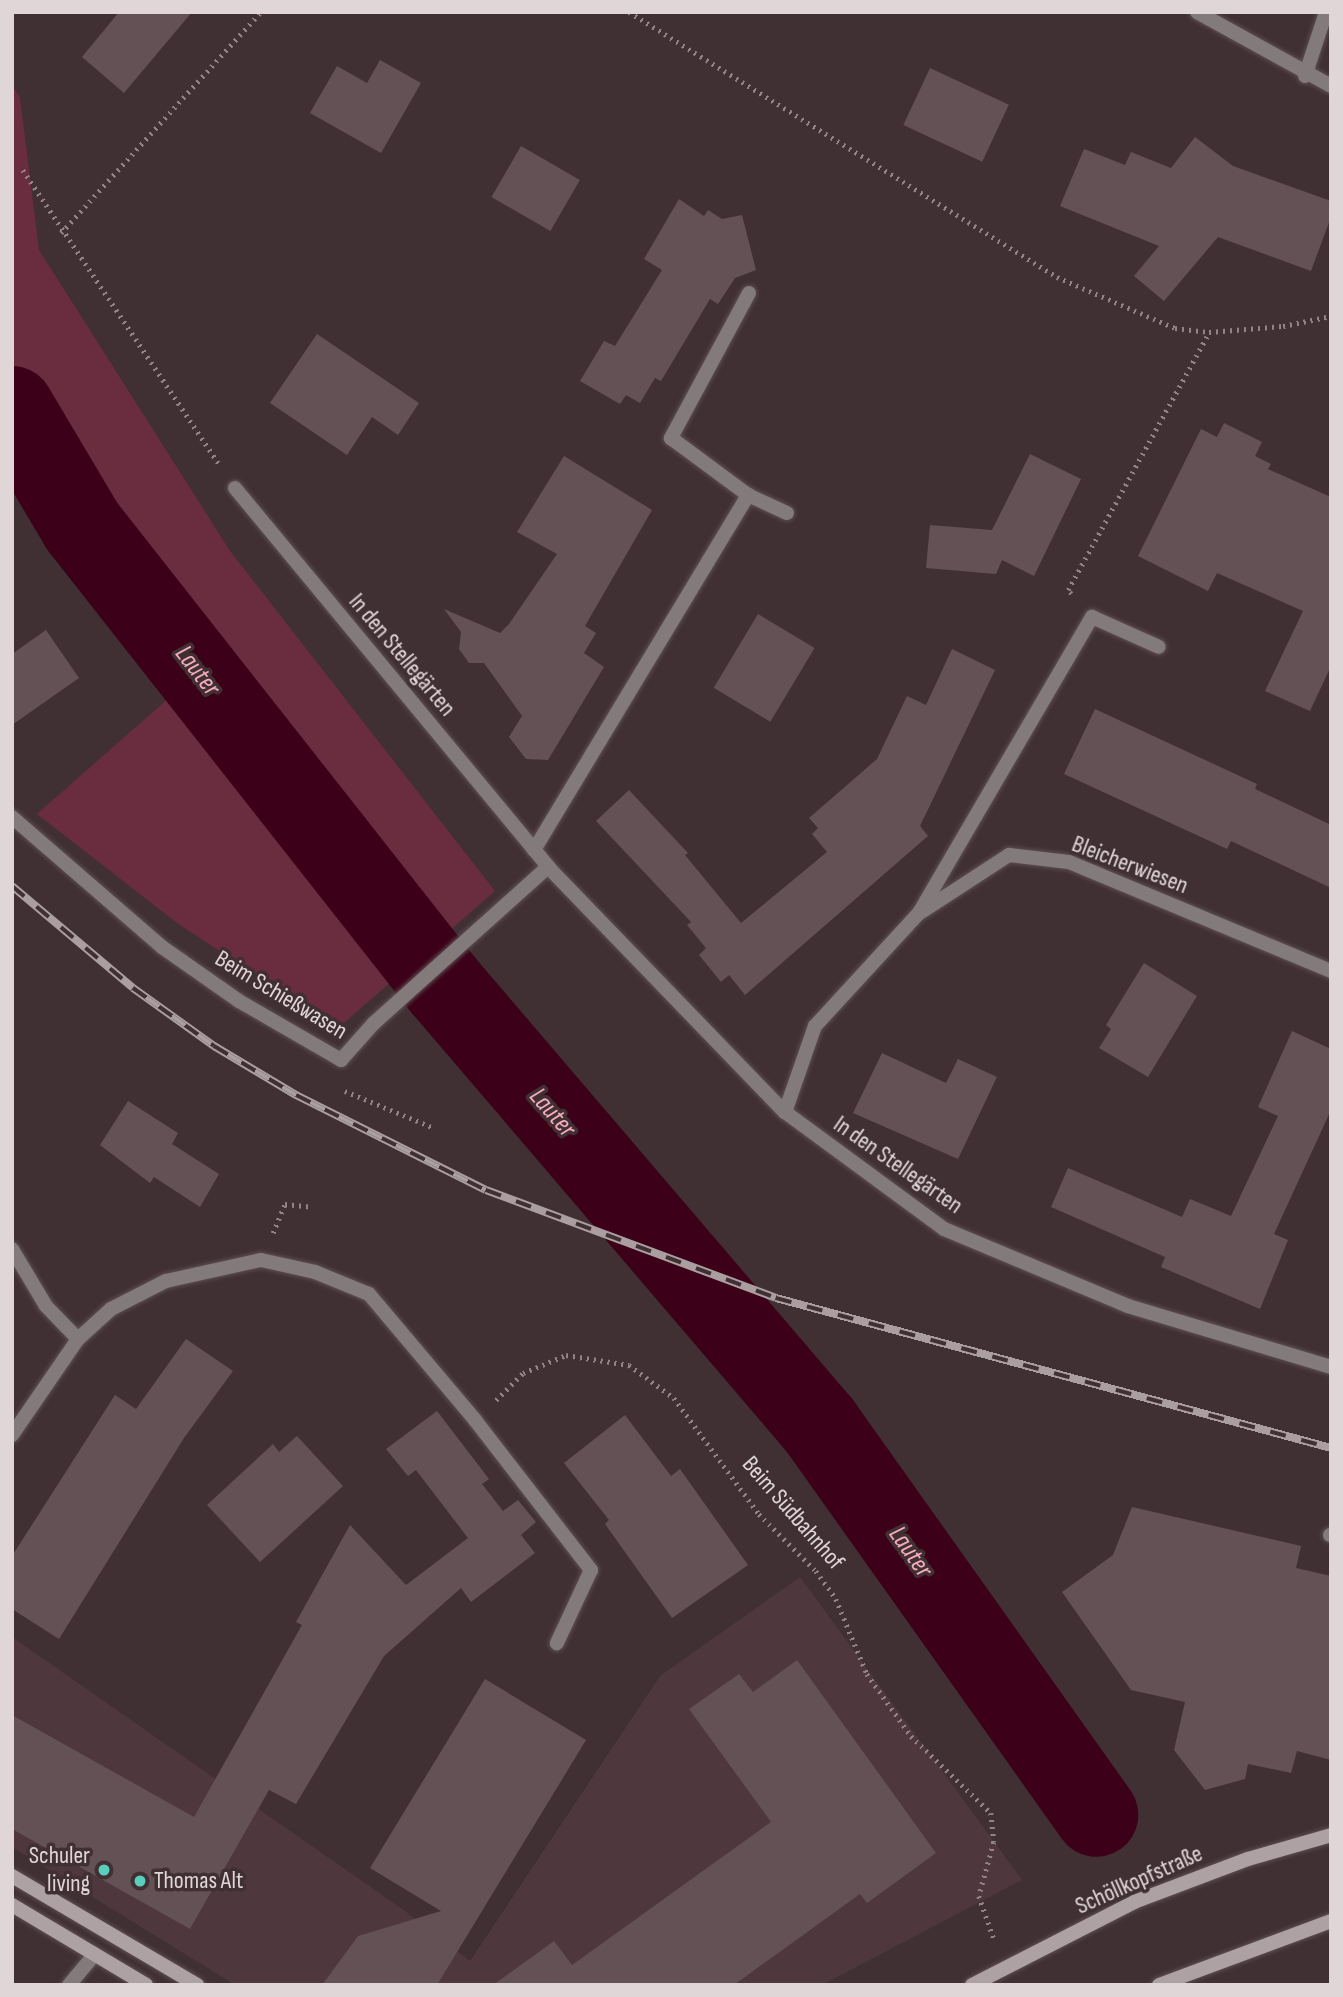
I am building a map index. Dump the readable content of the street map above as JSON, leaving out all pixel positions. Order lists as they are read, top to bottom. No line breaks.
{"streets":{"main road":["Schöllkopfstraße"],"street":["In den Stellegärten","Bleicherwiesen","Beim Schießwasen"],"path":["Beim Südbahnhof"]},"crossings":[["In den Stellegärten","Bleicherwiesen"],["In den Stellegärten","Beim Schießwasen"],["Beim Südbahnhof","Schöllkopfstraße"]],"water":["Lauter"],"places":["Schuler living","Thomas Alt"]}
